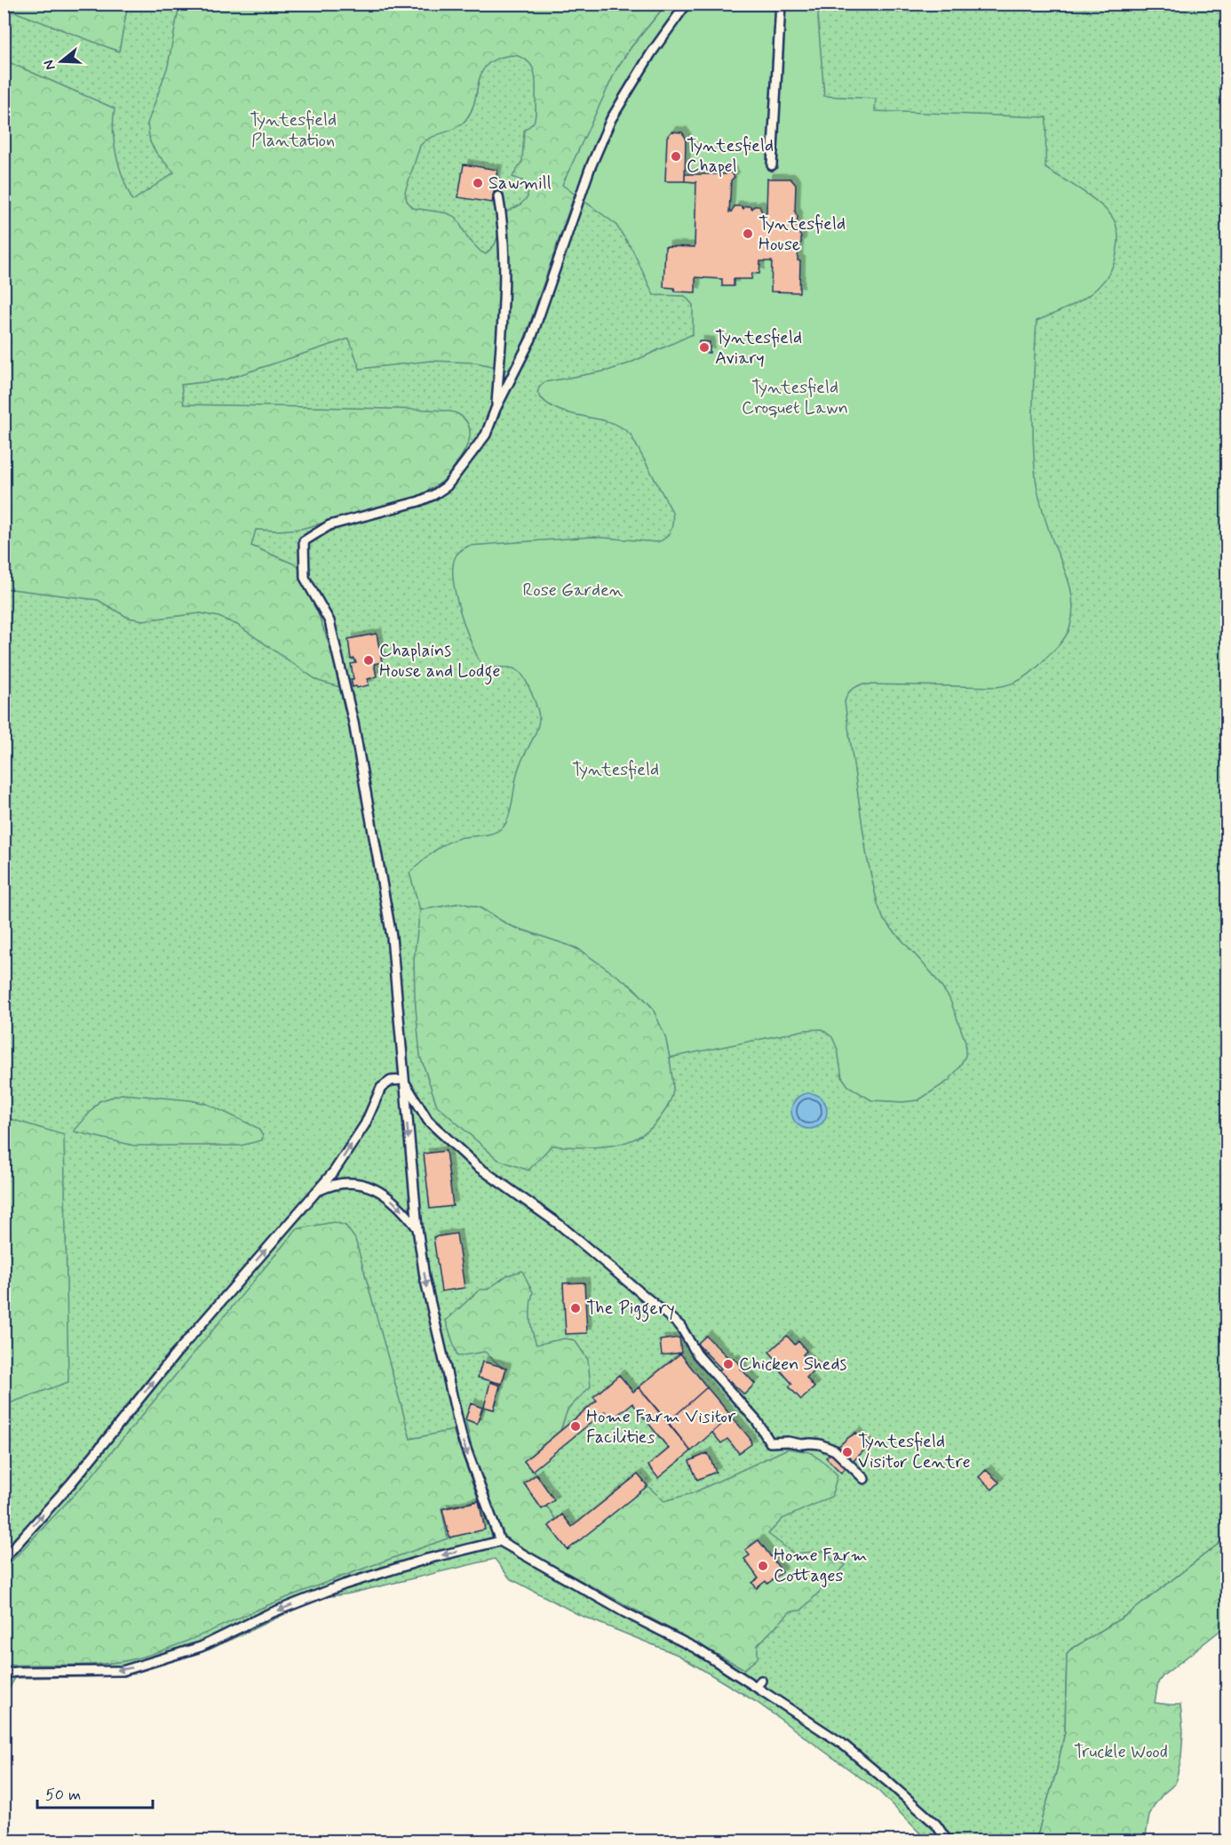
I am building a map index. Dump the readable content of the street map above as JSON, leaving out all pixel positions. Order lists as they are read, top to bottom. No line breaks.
{"parks":["Tyntesfield Plantation","Tyntesfield Croquet Lawn","Rose Garden","Tyntesfield","Truckle Wood"],"places":["Tyntesfield Chapel","Sawmill","Tyntesfield House","Tyntesfield Aviary","Chaplains House and Lodge","The Piggery","Chicken Sheds","Home Farm Visitor Facilities","Tyntesfield Visitor Centre","Home Farm Cottages"],"scale_bar":"50 m","north":"left"}
